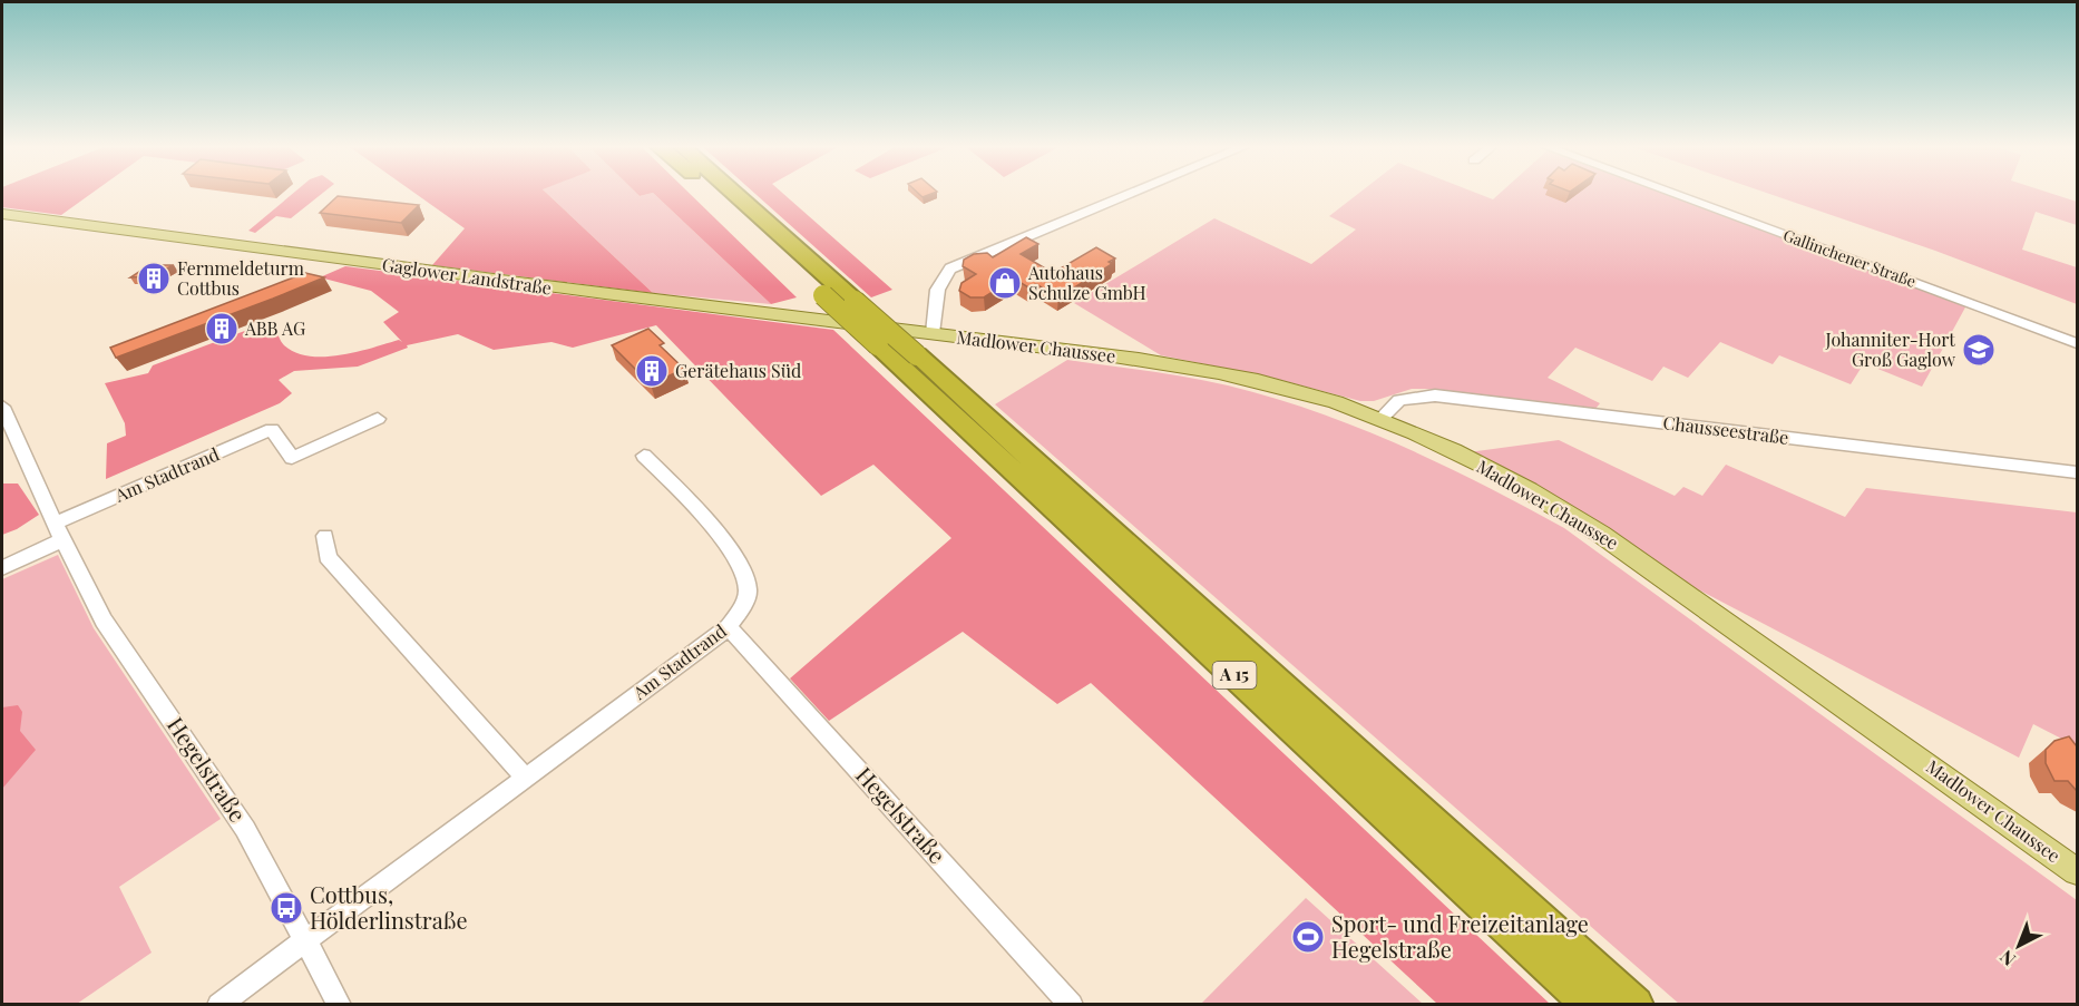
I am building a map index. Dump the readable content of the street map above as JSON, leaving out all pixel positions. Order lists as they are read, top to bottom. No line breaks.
{"streets":{"highway":["A 15"],"main road":["Gaglower Landstraße","Madlower Chaussee"],"street":["Gallinchener Straße","Chausseestraße","Am Stadtrand","Hegelstraße"]},"crossings":[["Gaglower Landstraße","Madlower Chaussee"],["Gaglower Landstraße","A 15"],["Madlower Chaussee","Chausseestraße"],["Madlower Chaussee","A 15"],["Am Stadtrand","Hegelstraße"]],"places":{"building":["Fernmeldeturm Cottbus","ABB AG","Gerätehaus Süd"],"shop":["Autohaus Schulze GmbH"],"school or university":["Johanniter-Hort Groß Gaglow"],"bus stop":["Cottbus, Hölderlinstraße"],"sports":["Sport- und Freizeitanlage Hegelstraße"]},"north":"bottom left"}
